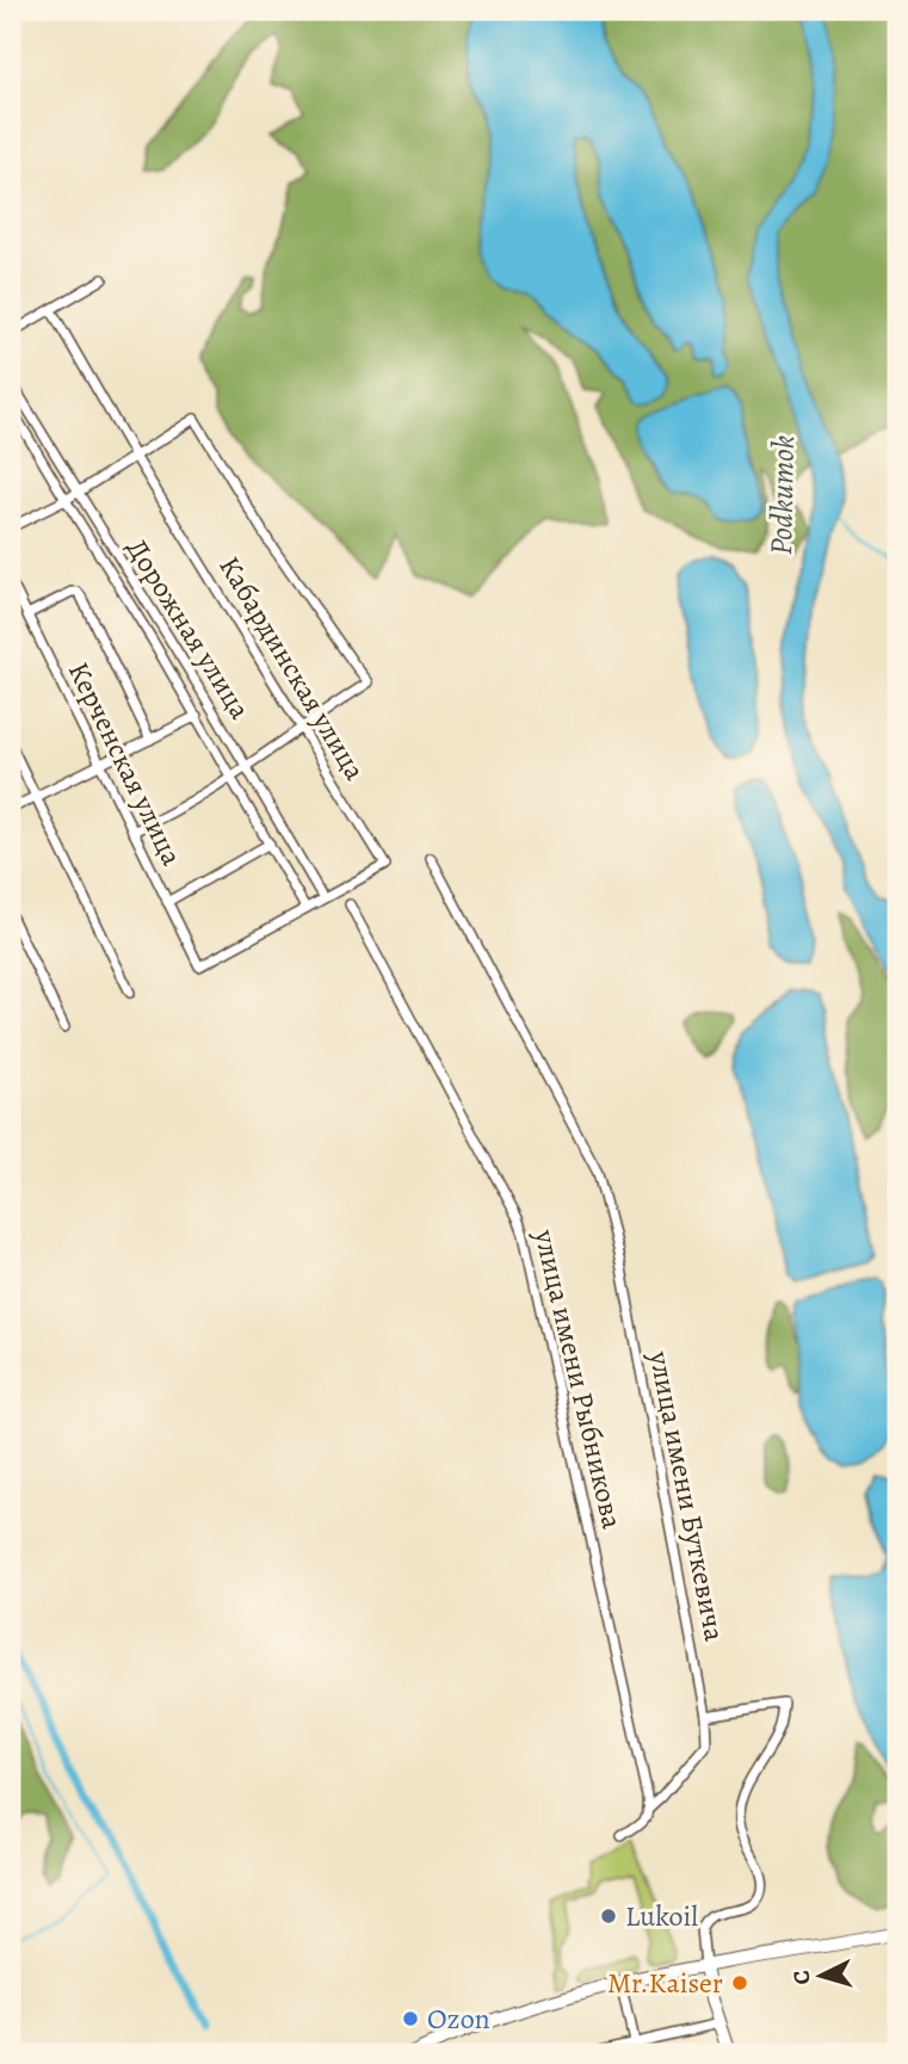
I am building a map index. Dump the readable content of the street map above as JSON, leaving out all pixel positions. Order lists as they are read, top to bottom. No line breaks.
{"streets":{"street":["Дорожная улица","Кабардинская улица","Керченская улица","улица имени Рыбникова","улица имени Буткевича"]},"crossings":[["Дорожная улица","Кабардинская улица"],["Кабардинская улица","Керченская улица"],["улица имени Рыбникова","улица имени Буткевича"]],"water":["Podkumok"],"places":["Lukoil","Mr.Kaiser","Ozon"],"north":"left"}
